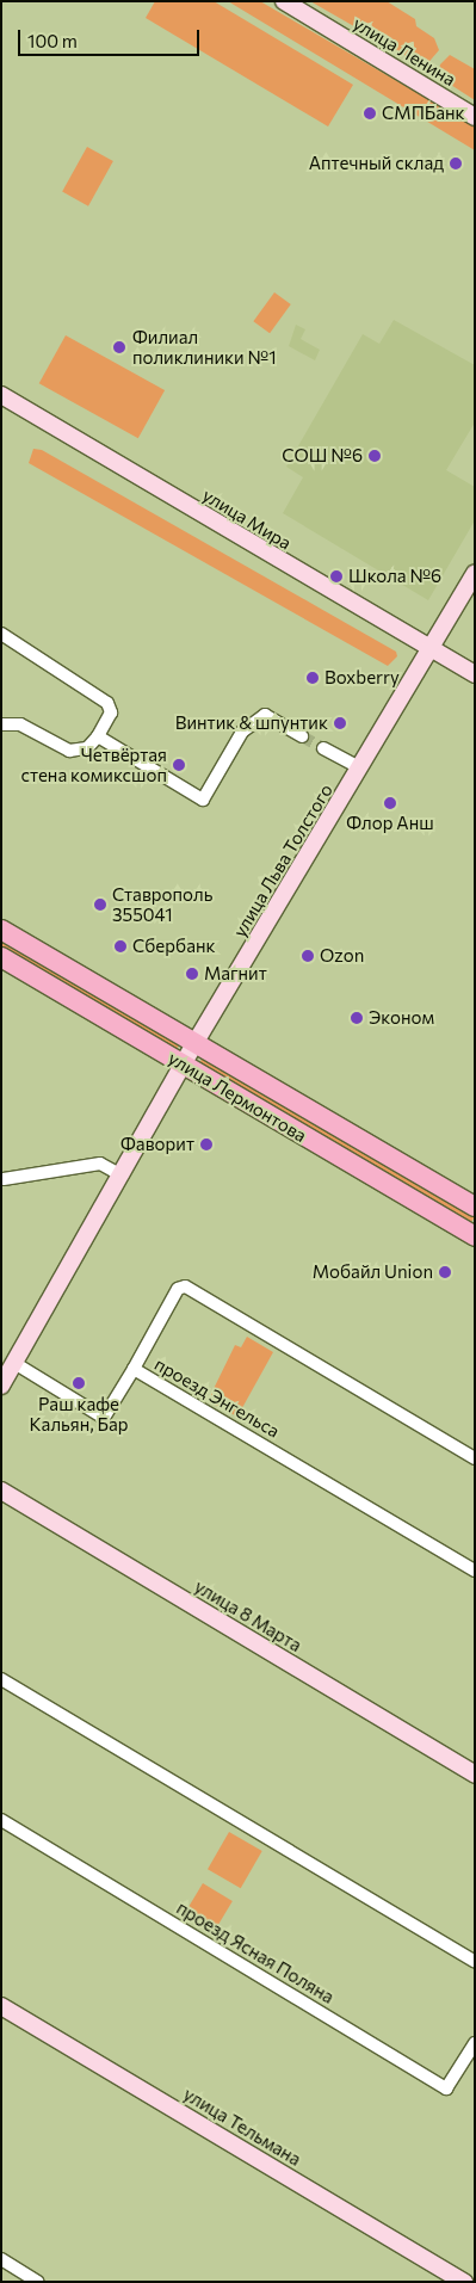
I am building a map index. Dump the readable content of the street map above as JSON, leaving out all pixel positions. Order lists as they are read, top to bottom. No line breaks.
{"streets":{"main road":["улица Лермонтова"],"street":["улица Ленина","улица Мира","улица Льва Толстого","проезд Энгельса","улица 8 Марта","проезд Ясная Поляна","улица Тельмана"]},"crossings":[["улица Мира","улица Льва Толстого"],["улица Льва Толстого","улица Лермонтова"]],"places":["СМПБанк","Аптечный склад","Филиал поликлиники №1","СОШ №6","Школа №6","Boxberry","Винтик & шпунтик","Четвёртая стена комиксшоп","Флор Анш","Ставрополь 355041","Сбербанк","Ozon","Магнит","Эконом","Фаворит","Мобайл Union","Раш кафе Кальян, Бар"],"scale_bar":"100 m"}
